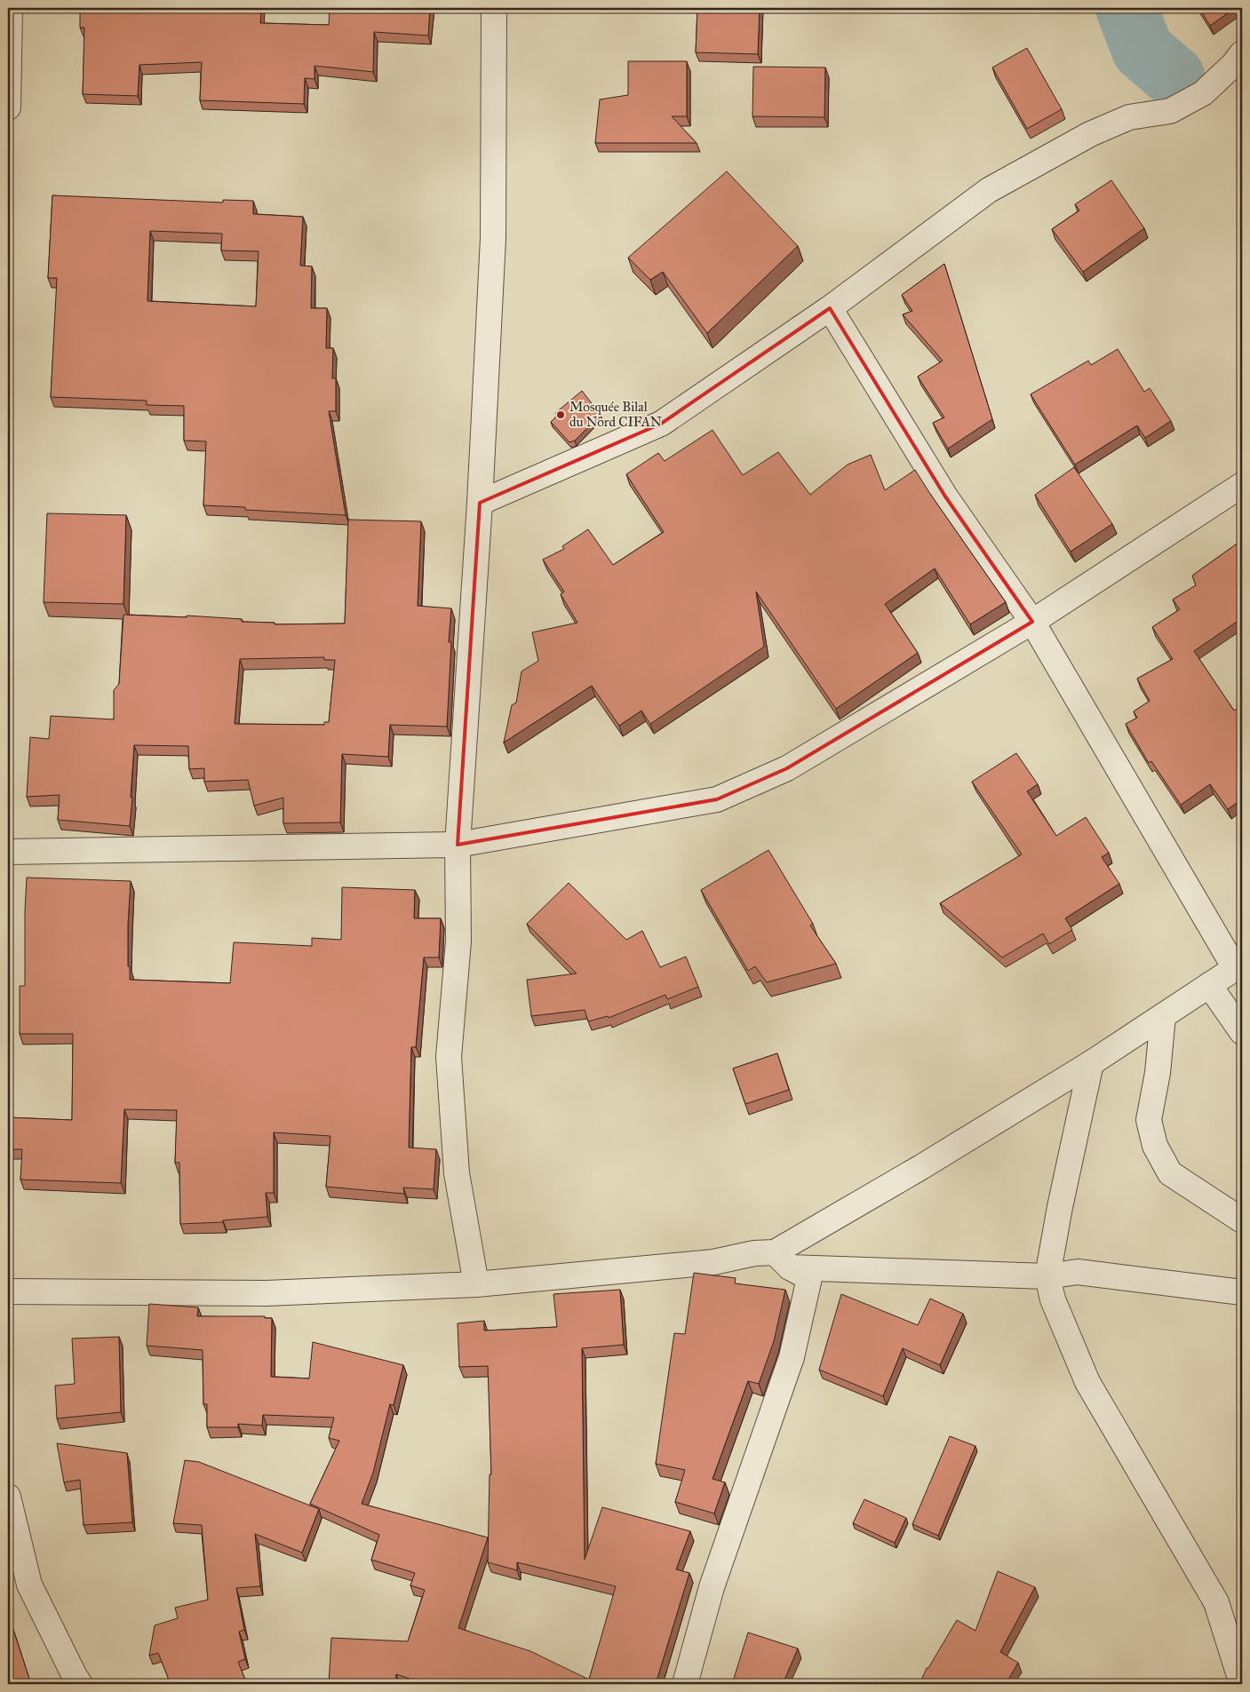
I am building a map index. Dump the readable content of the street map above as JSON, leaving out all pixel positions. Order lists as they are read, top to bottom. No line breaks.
{"places":["Mosquée Bilal du Nord CIFAN"]}
